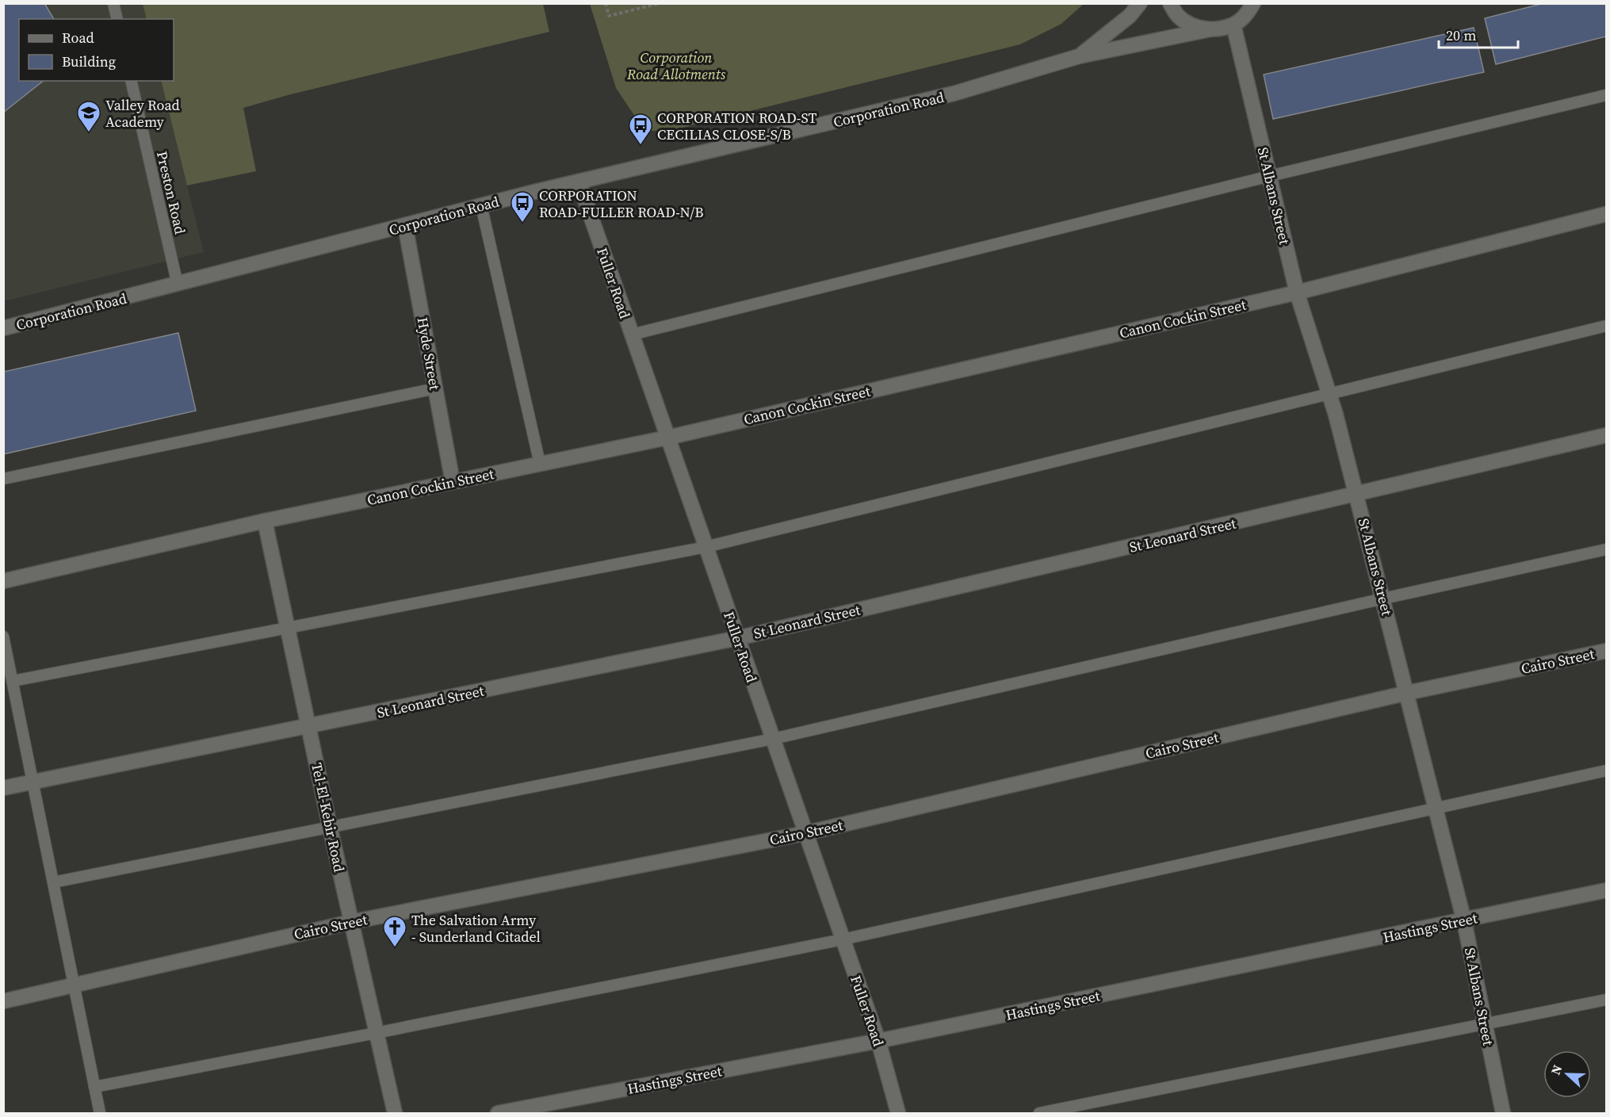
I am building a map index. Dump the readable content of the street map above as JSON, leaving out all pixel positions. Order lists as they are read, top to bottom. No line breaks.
{"streets":{"street":["Corporation Road","St Albans Street","Fuller Road","Canon Cockin Street","Hyde Street","St Leonard Street","Cairo Street","Tel-El-Kebir Road","Hastings Street"],"lane":["Preston Road"]},"crossings":[["Corporation Road","Preston Road"],["Corporation Road","St Albans Street"],["Corporation Road","Fuller Road"],["Corporation Road","Hyde Street"],["St Albans Street","Canon Cockin Street"],["St Albans Street","St Leonard Street"],["St Albans Street","Cairo Street"],["St Albans Street","Hastings Street"],["Fuller Road","Canon Cockin Street"],["Fuller Road","St Leonard Street"],["Fuller Road","Cairo Street"],["Fuller Road","Hastings Street"],["Canon Cockin Street","Hyde Street"],["Canon Cockin Street","Tel-El-Kebir Road"],["St Leonard Street","Tel-El-Kebir Road"],["Cairo Street","Tel-El-Kebir Road"]],"parks":["Corporation Road Allotments"],"places":{"school or university":["Valley Road Academy"],"bus stop":["CORPORATION ROAD-ST CECILIAS CLOSE-S/B","CORPORATION ROAD-FULLER ROAD-N/B"],"church":["The Salvation Army - Sunderland Citadel"]},"legend":["Road","Building"],"scale_bar":"20 m","north":"left"}
